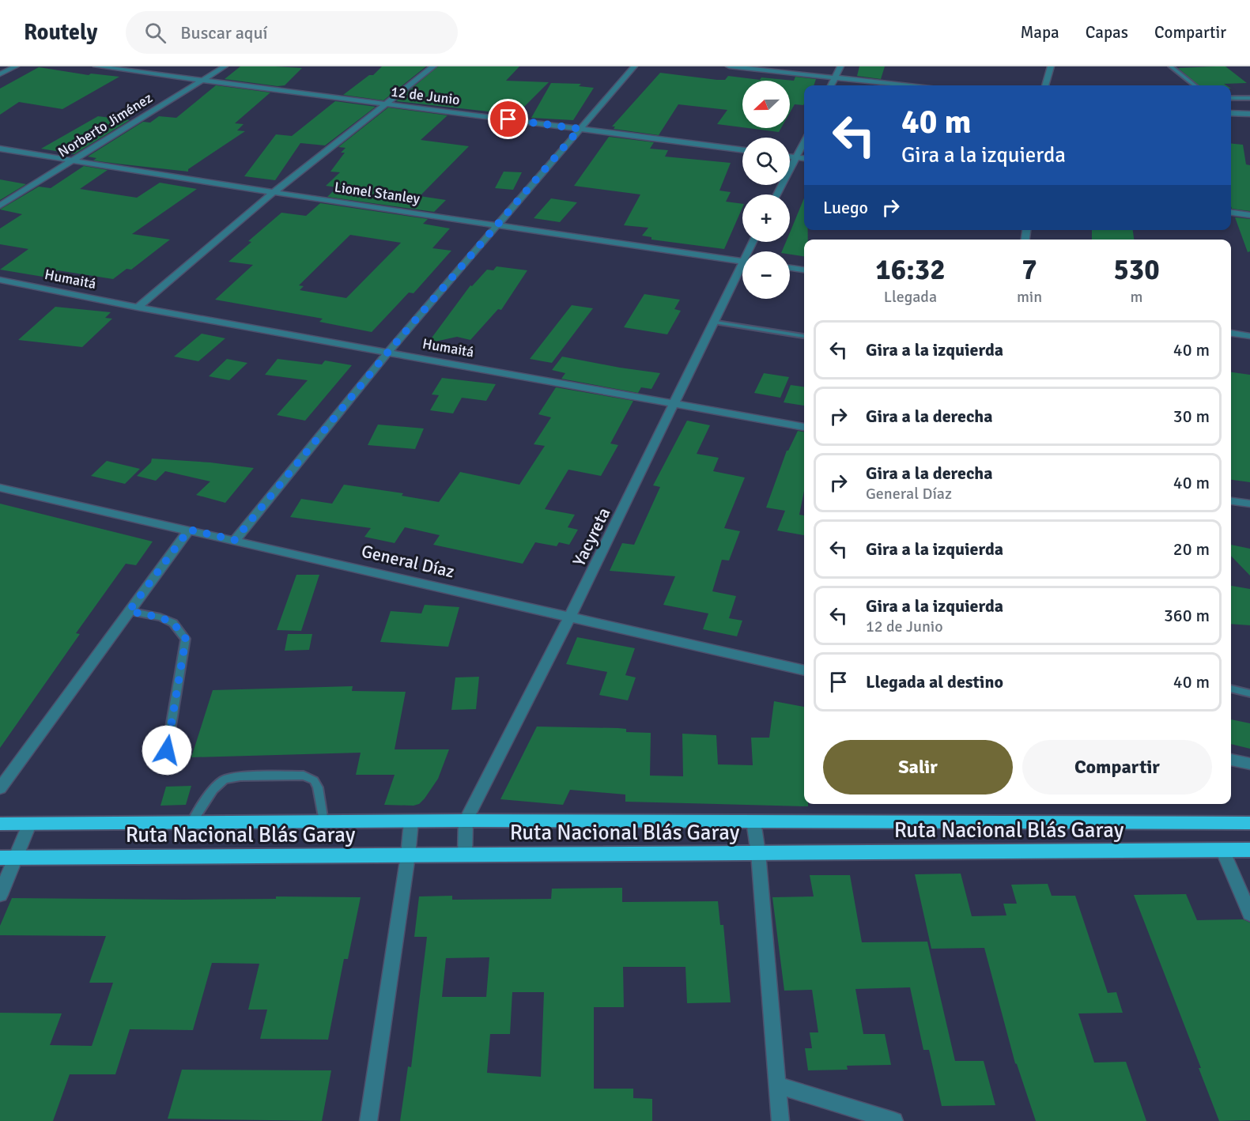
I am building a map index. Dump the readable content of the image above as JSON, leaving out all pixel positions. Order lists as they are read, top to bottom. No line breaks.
{"streets":{"highway":["Ruta Nacional Blás Garay"],"street":["12 de Junio","Norberto Jiménez","Lionel Stanley","Humaitá","Yacyreta","General Díaz"]},"crossings":[["12 de Junio","Norberto Jiménez"],["Norberto Jiménez","Lionel Stanley"],["Humaitá","Yacyreta"],["Yacyreta","General Díaz"],["Yacyreta","Ruta Nacional Blás Garay"]],"north":"left","page":{"header":"Routely","search":"Buscar aquí","nav":["Mapa","Capas","Compartir"],"map_buttons":["+","−"],"turn":["40 m","Gira a la izquierda"],"then":"Luego","eta":["16:32","Llegada","7","min","530","m"],"list":[{"name":"Gira a la izquierda","value":"40 m"},{"name":"Gira a la derecha","value":"30 m"},{"name":"Gira a la derecha","note":"General Díaz","value":"40 m"},{"name":"Gira a la izquierda","value":"20 m"},{"name":"Gira a la izquierda","note":"12 de Junio","value":"360 m"},{"name":"Llegada al destino","value":"40 m"}],"buttons":["Salir","Compartir"]}}
